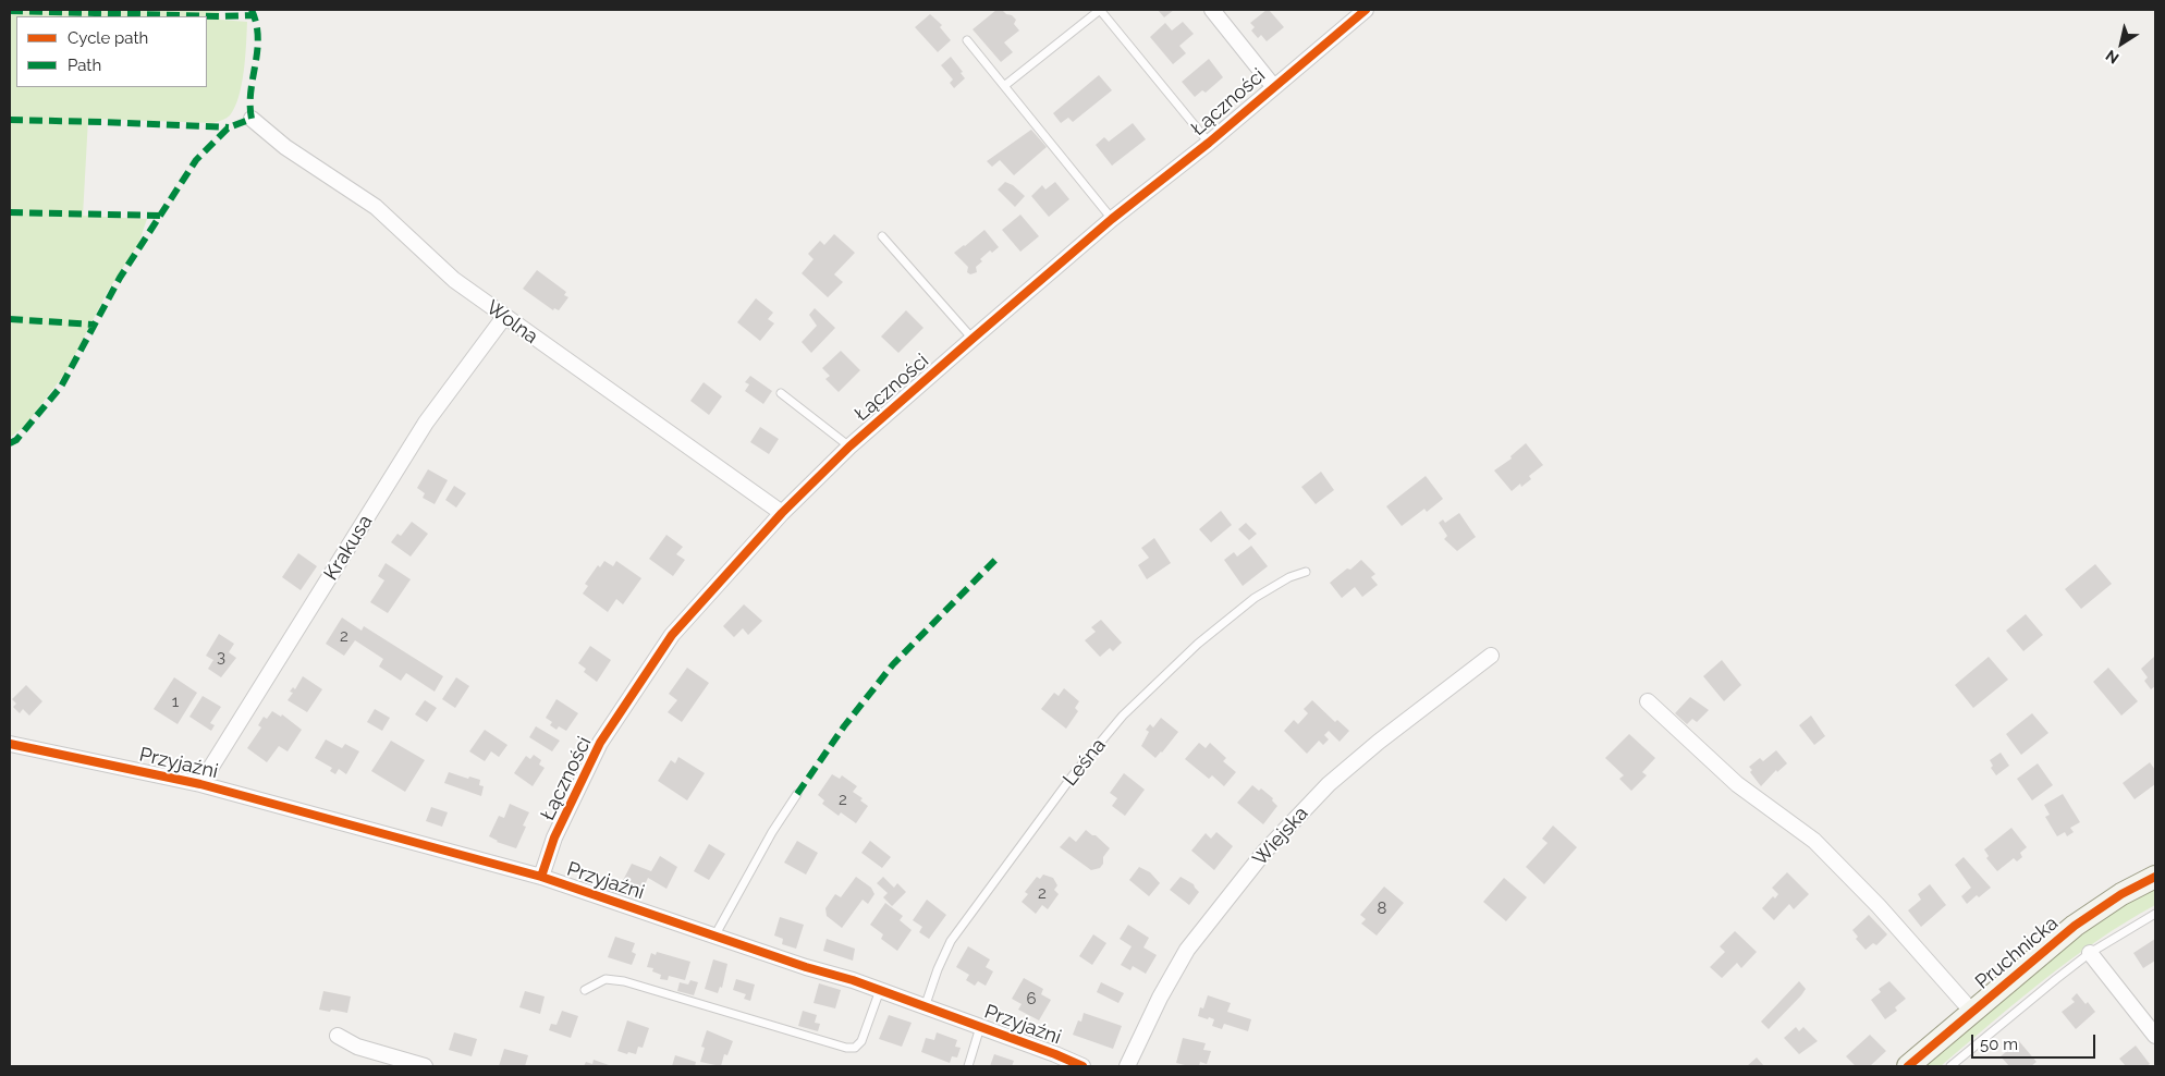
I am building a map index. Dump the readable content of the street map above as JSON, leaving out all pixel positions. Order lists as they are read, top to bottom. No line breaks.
{"streets":{"main road":["Pruchnicka"],"street":["Łączności","Wolna","Krakusa","Przyjaźni","Wiejska"],"lane":["Leśna"]},"crossings":[["Łączności","Wolna"],["Łączności","Przyjaźni"],["Wolna","Krakusa"],["Krakusa","Przyjaźni"],["Leśna","Przyjaźni"]],"house_numbers":["2","3","1","2","2","8","6"],"legend":["Cycle path","Path"],"scale_bar":"50 m","north":"bottom left"}
